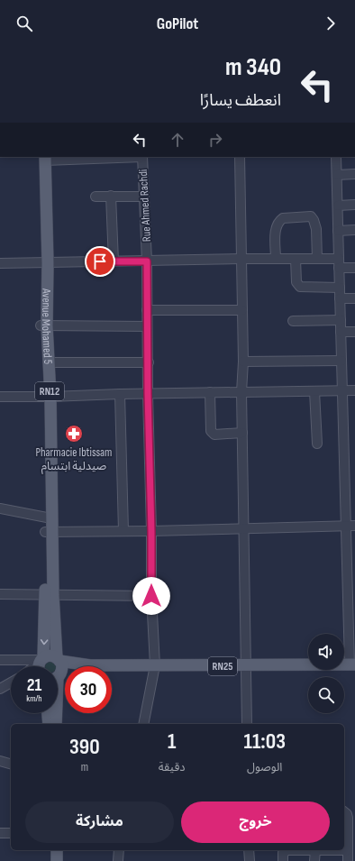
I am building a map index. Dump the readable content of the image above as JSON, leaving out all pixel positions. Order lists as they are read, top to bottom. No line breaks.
{"streets":{"main road":["Avenue Mohamed 5","RN12","RN25"],"street":["Rue Ahmed Rachdi"]},"crossings":[["Rue Ahmed Rachdi","RN25"],["Avenue Mohamed 5","RN12"],["RN12","RN25"]],"places":{"pharmacy":["Pharmacie Ibtissam صيدلية ابتسام"]},"page":{"header":"GoPilot","turn":["340 m","انعطف يسارًا"],"speed":"21 km/h","limit":"30","eta":["11:03","الوصول","1","دقيقة","390","m"],"buttons":["خروج","مشاركة"]}}
